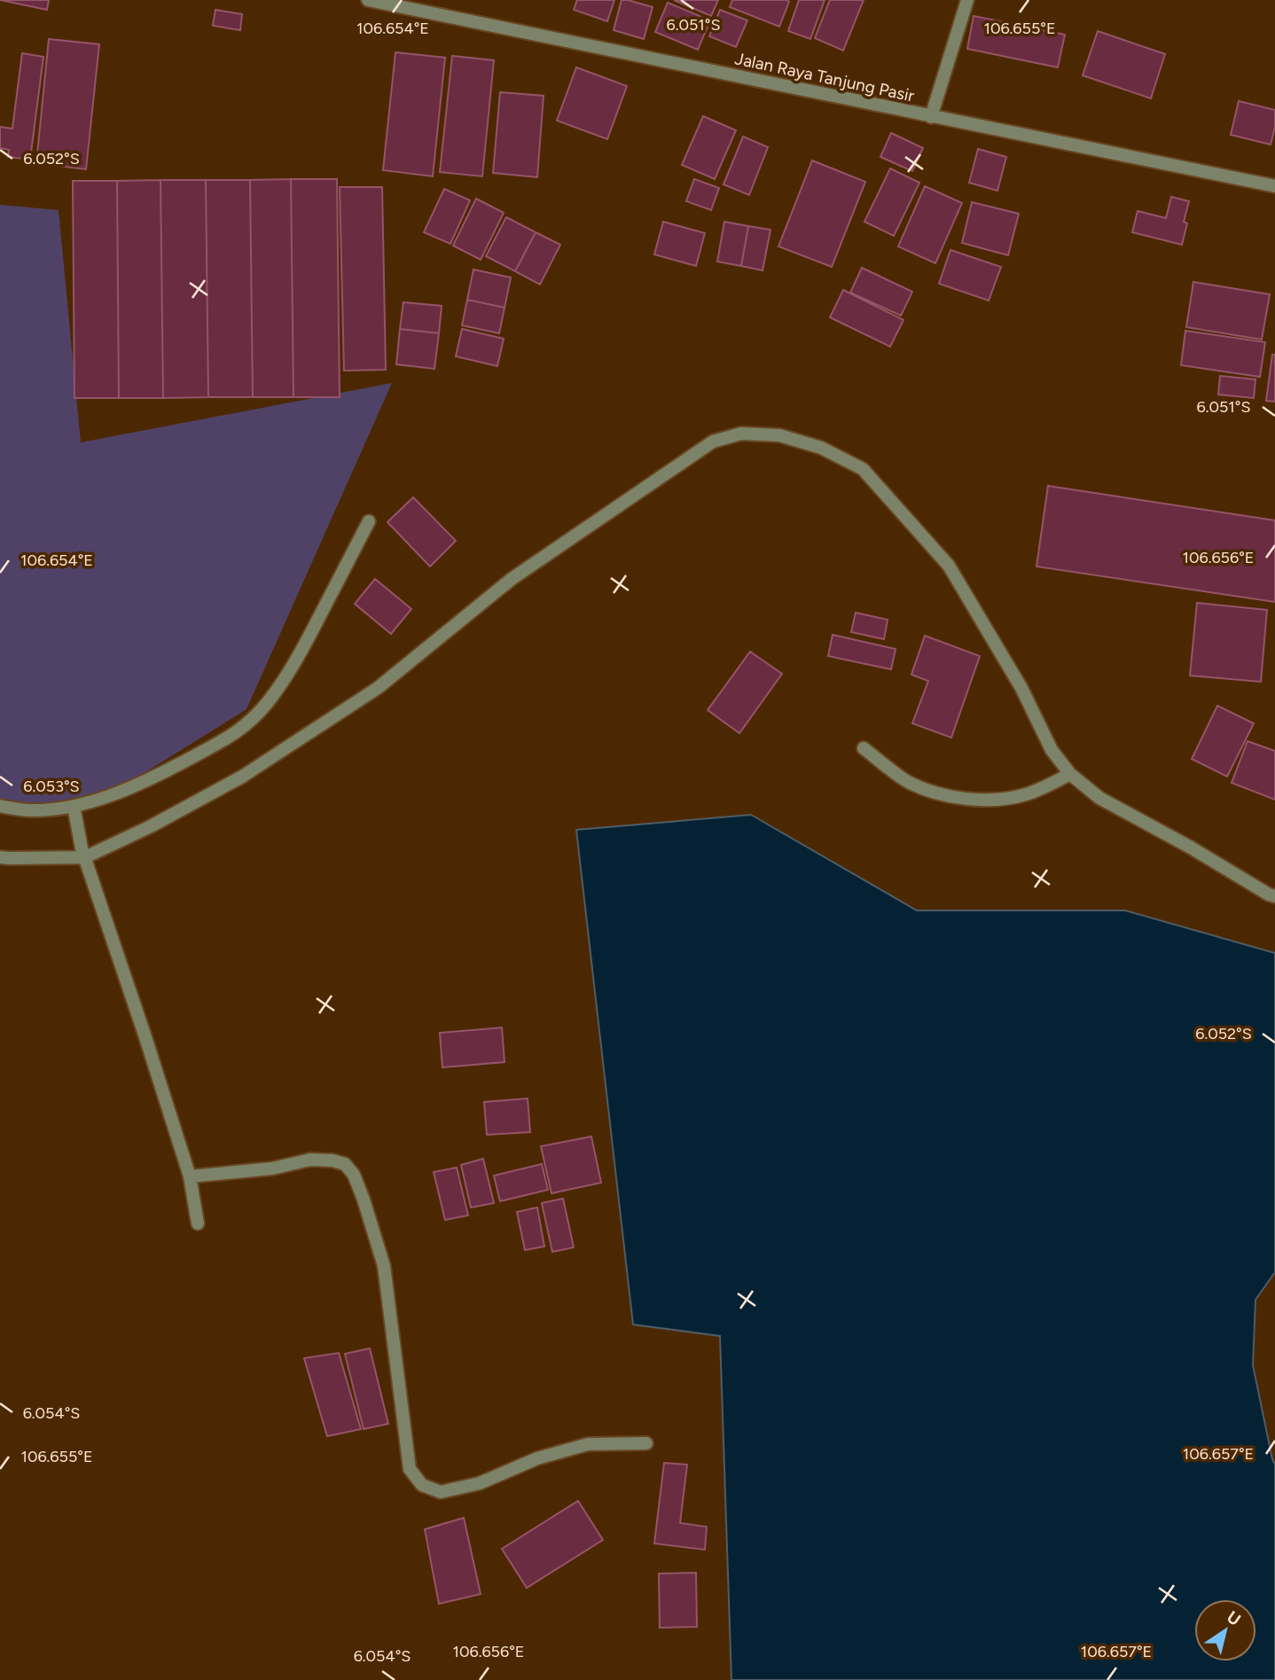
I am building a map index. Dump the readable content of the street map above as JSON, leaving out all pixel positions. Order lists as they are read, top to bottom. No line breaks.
{"streets":{"street":["Jalan Raya Tanjung Pasir"]},"north":"top right","coordinates":["6.051°S","106.654°E","106.655°E","6.052°S","106.656°E","6.053°S","6.054°S","106.657°E"]}
